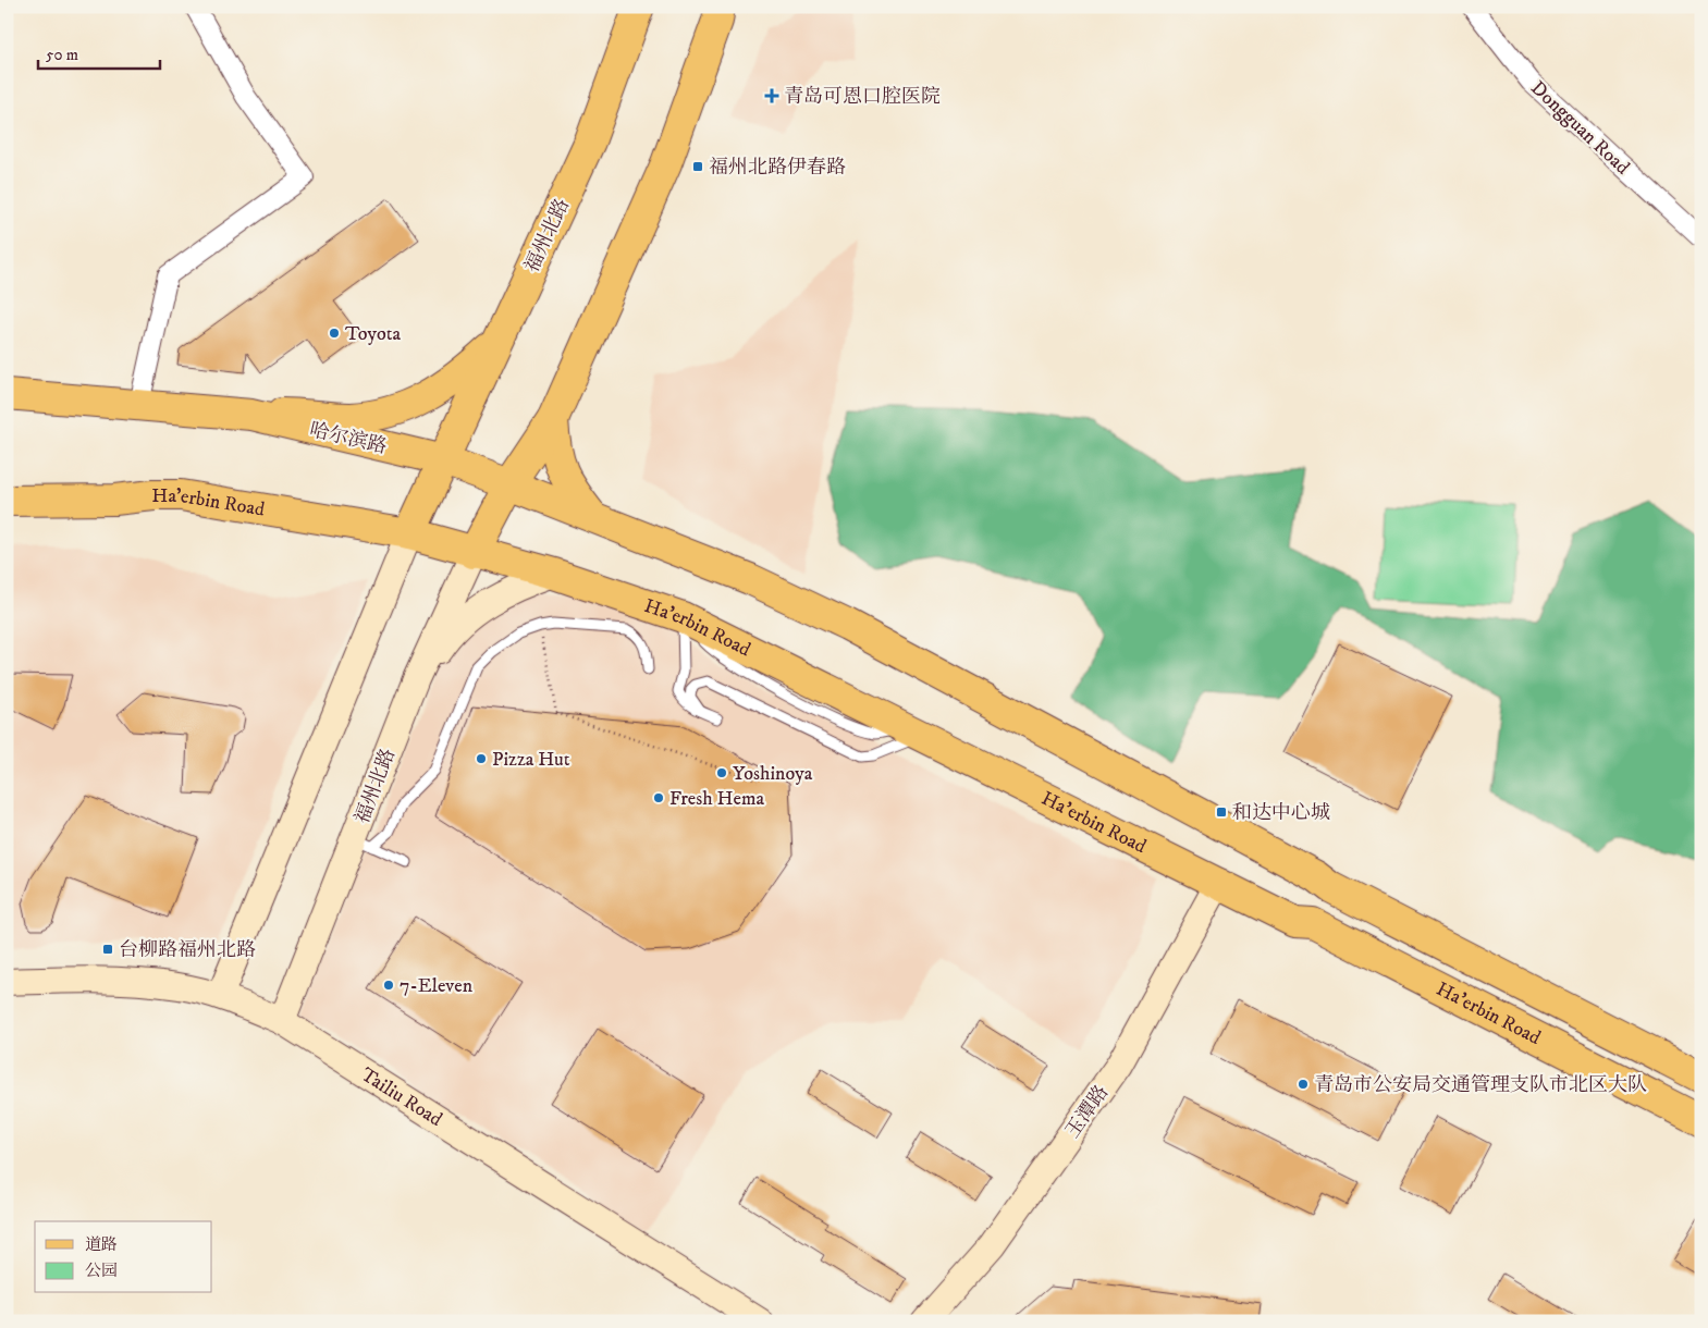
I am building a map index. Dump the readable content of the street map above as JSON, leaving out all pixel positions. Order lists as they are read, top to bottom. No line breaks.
{"streets":{"main road":["福州北路","哈尔滨路","Ha'erbin Road"],"street":["Dongguan Road","Tailiu Road","玉潭路"]},"crossings":[["福州北路","哈尔滨路"],["福州北路","Ha'erbin Road"],["福州北路","Tailiu Road"],["哈尔滨路","Ha'erbin Road"],["Ha'erbin Road","玉潭路"]],"places":{"health":["青岛可恩口腔医院"],"transit":["福州北路伊春路","和达中心城","台柳路福州北路"],"other":["Toyota","Pizza Hut","Yoshinoya","Fresh Hema","7-Eleven","青岛市公安局交通管理支队市北区大队"]},"legend":["道路","公园"],"scale_bar":"50 m"}
